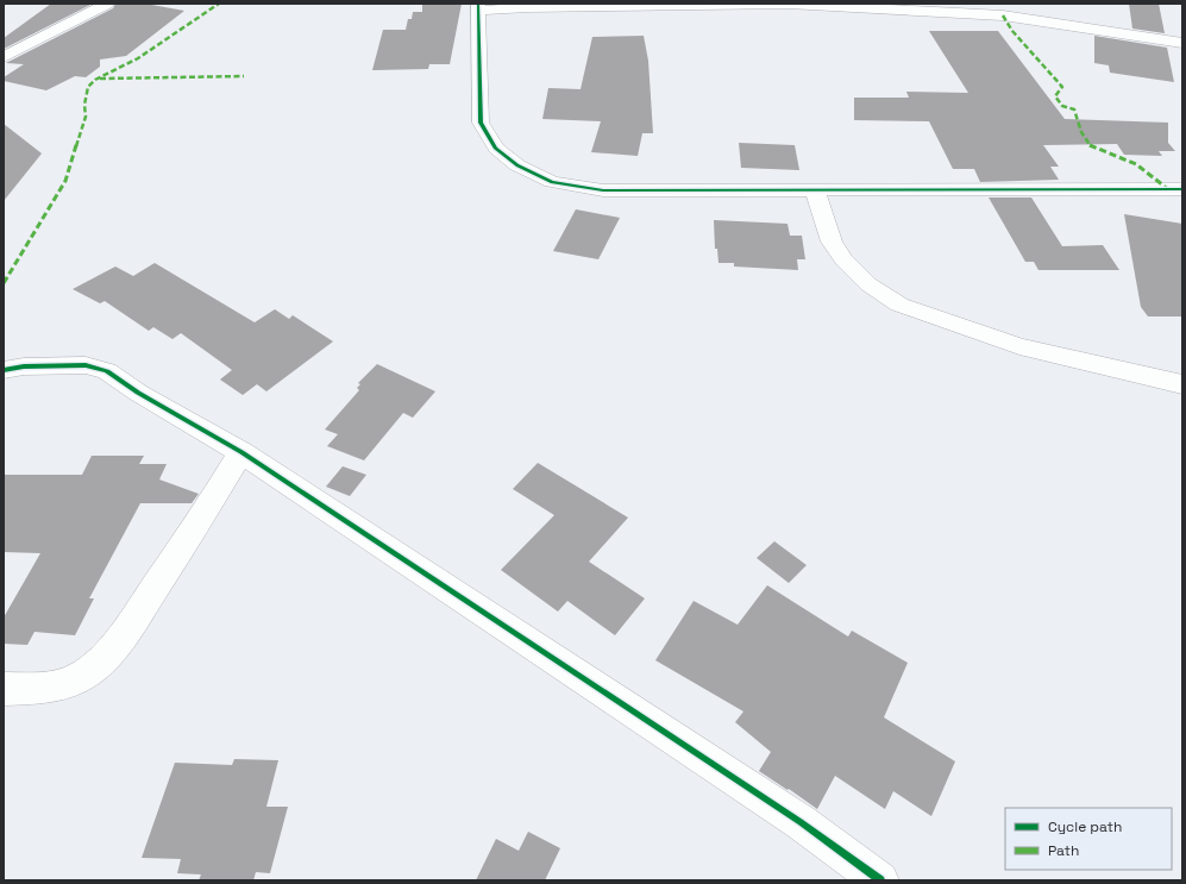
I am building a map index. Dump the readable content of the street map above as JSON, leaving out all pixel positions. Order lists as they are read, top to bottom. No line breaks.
{"legend":["Cycle path","Path"]}
